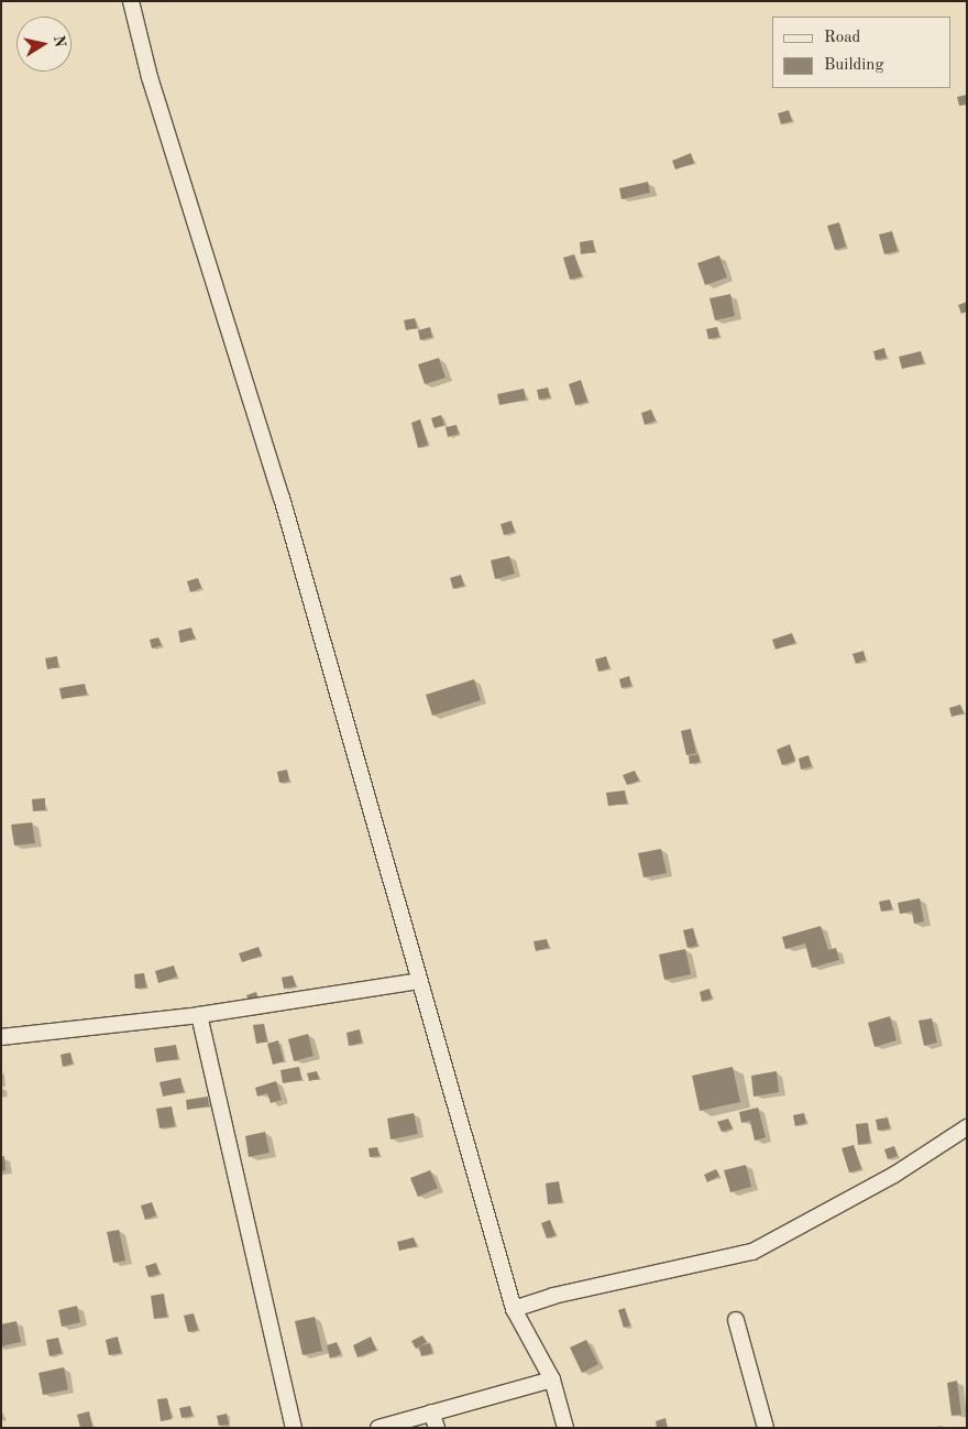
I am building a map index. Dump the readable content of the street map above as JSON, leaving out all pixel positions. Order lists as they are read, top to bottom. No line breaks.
{"legend":["Road","Building"],"north":"right"}
